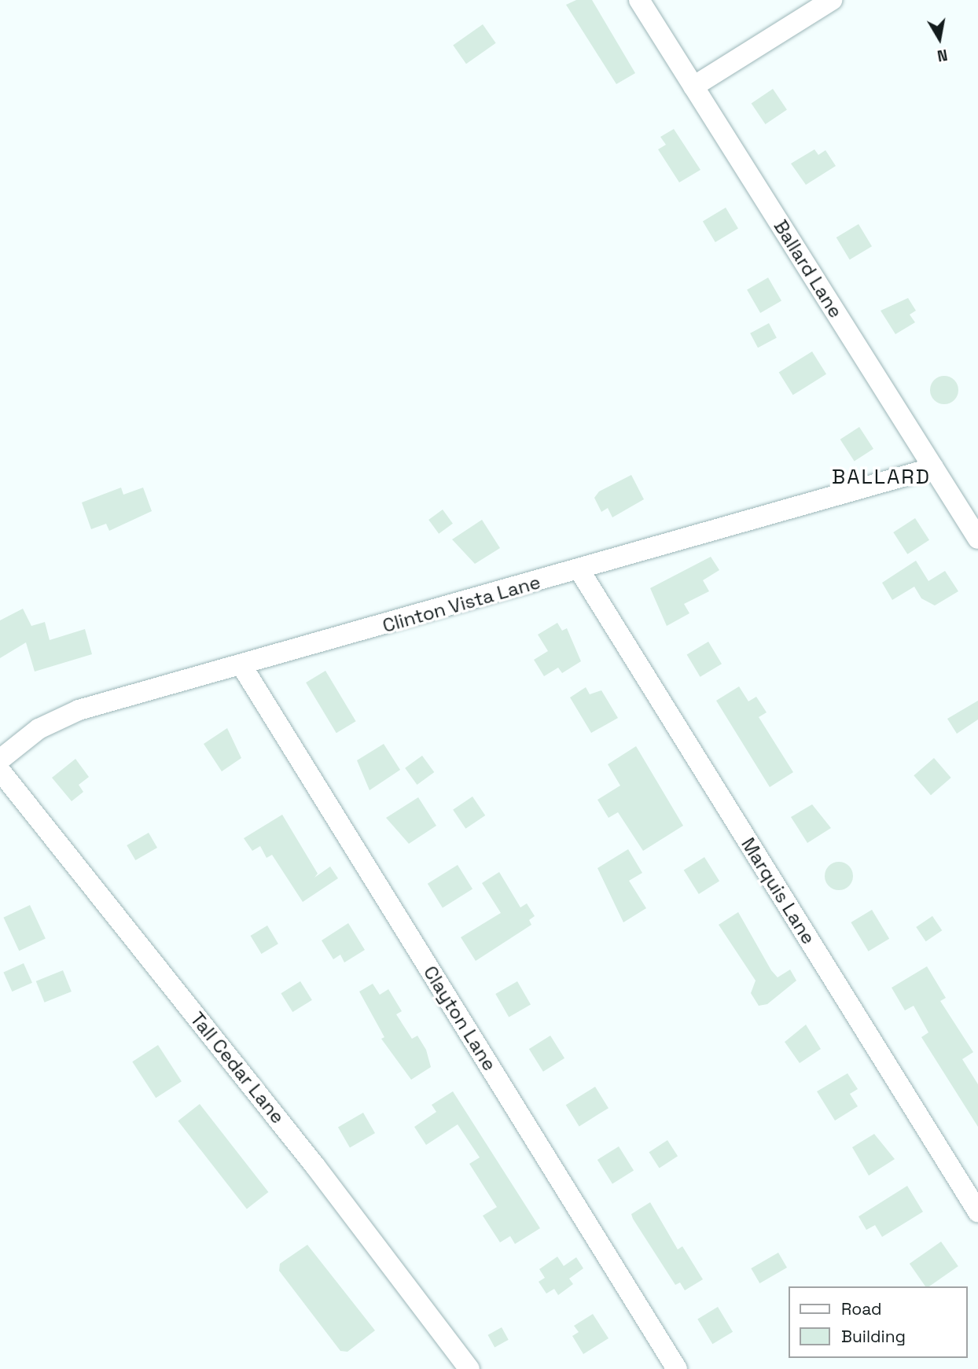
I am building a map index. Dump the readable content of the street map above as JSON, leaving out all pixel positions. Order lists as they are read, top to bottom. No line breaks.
{"streets":{"street":["Ballard Lane","Clinton Vista Lane","Marquis Lane","Clayton Lane","Tall Cedar Lane"]},"crossings":[["Ballard Lane","Clinton Vista Lane"],["Clinton Vista Lane","Marquis Lane"],["Clinton Vista Lane","Clayton Lane"]],"districts":["BALLARD"],"legend":["Road","Building"],"north":"bottom"}
